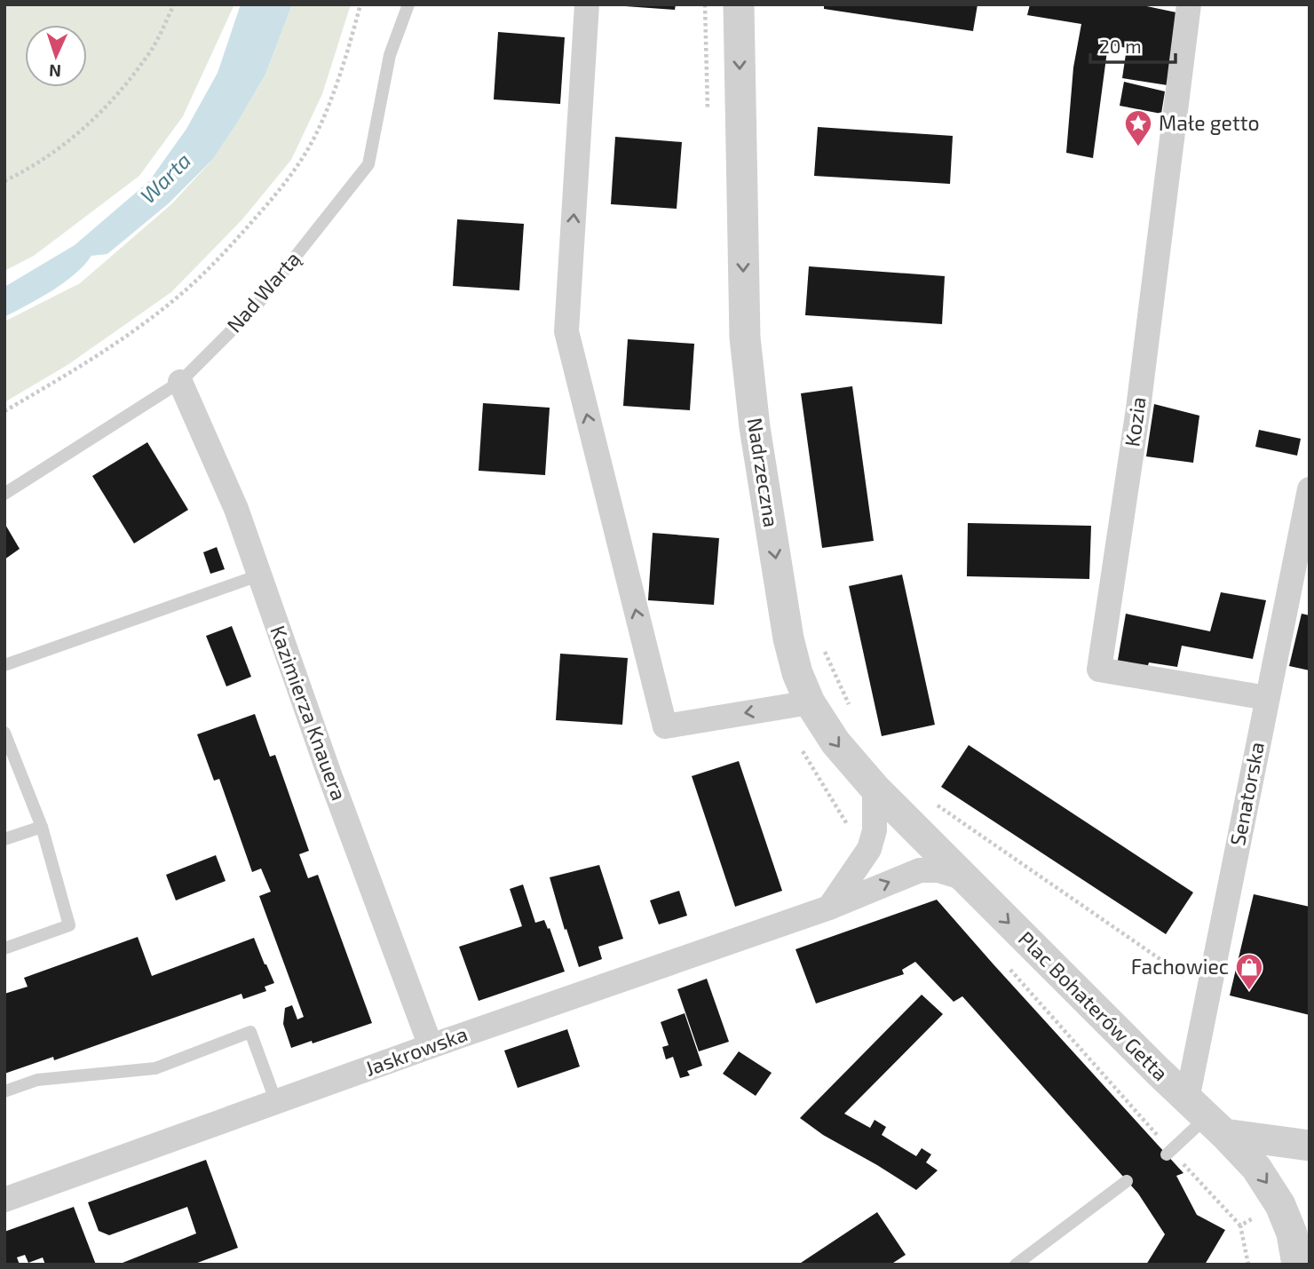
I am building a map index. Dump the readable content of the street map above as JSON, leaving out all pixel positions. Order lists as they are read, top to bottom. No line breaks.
{"streets":{"street":["Kozia","Nadrzeczna","Kazimierza Knauera","Senatorska","Plac Bohaterów Getta","Jaskrowska"],"lane":["Nad Wartą"]},"crossings":[["Nad Wartą","Kazimierza Knauera"],["Kozia","Senatorska"],["Nadrzeczna","Plac Bohaterów Getta"],["Nadrzeczna","Jaskrowska"],["Kazimierza Knauera","Jaskrowska"],["Senatorska","Plac Bohaterów Getta"],["Plac Bohaterów Getta","Jaskrowska"]],"one_way":["Nadrzeczna","Plac Bohaterów Getta"],"water":["Warta"],"places":{"place":["Małe getto"],"shop":["Fachowiec"]},"scale_bar":"20 m","north":"bottom"}
